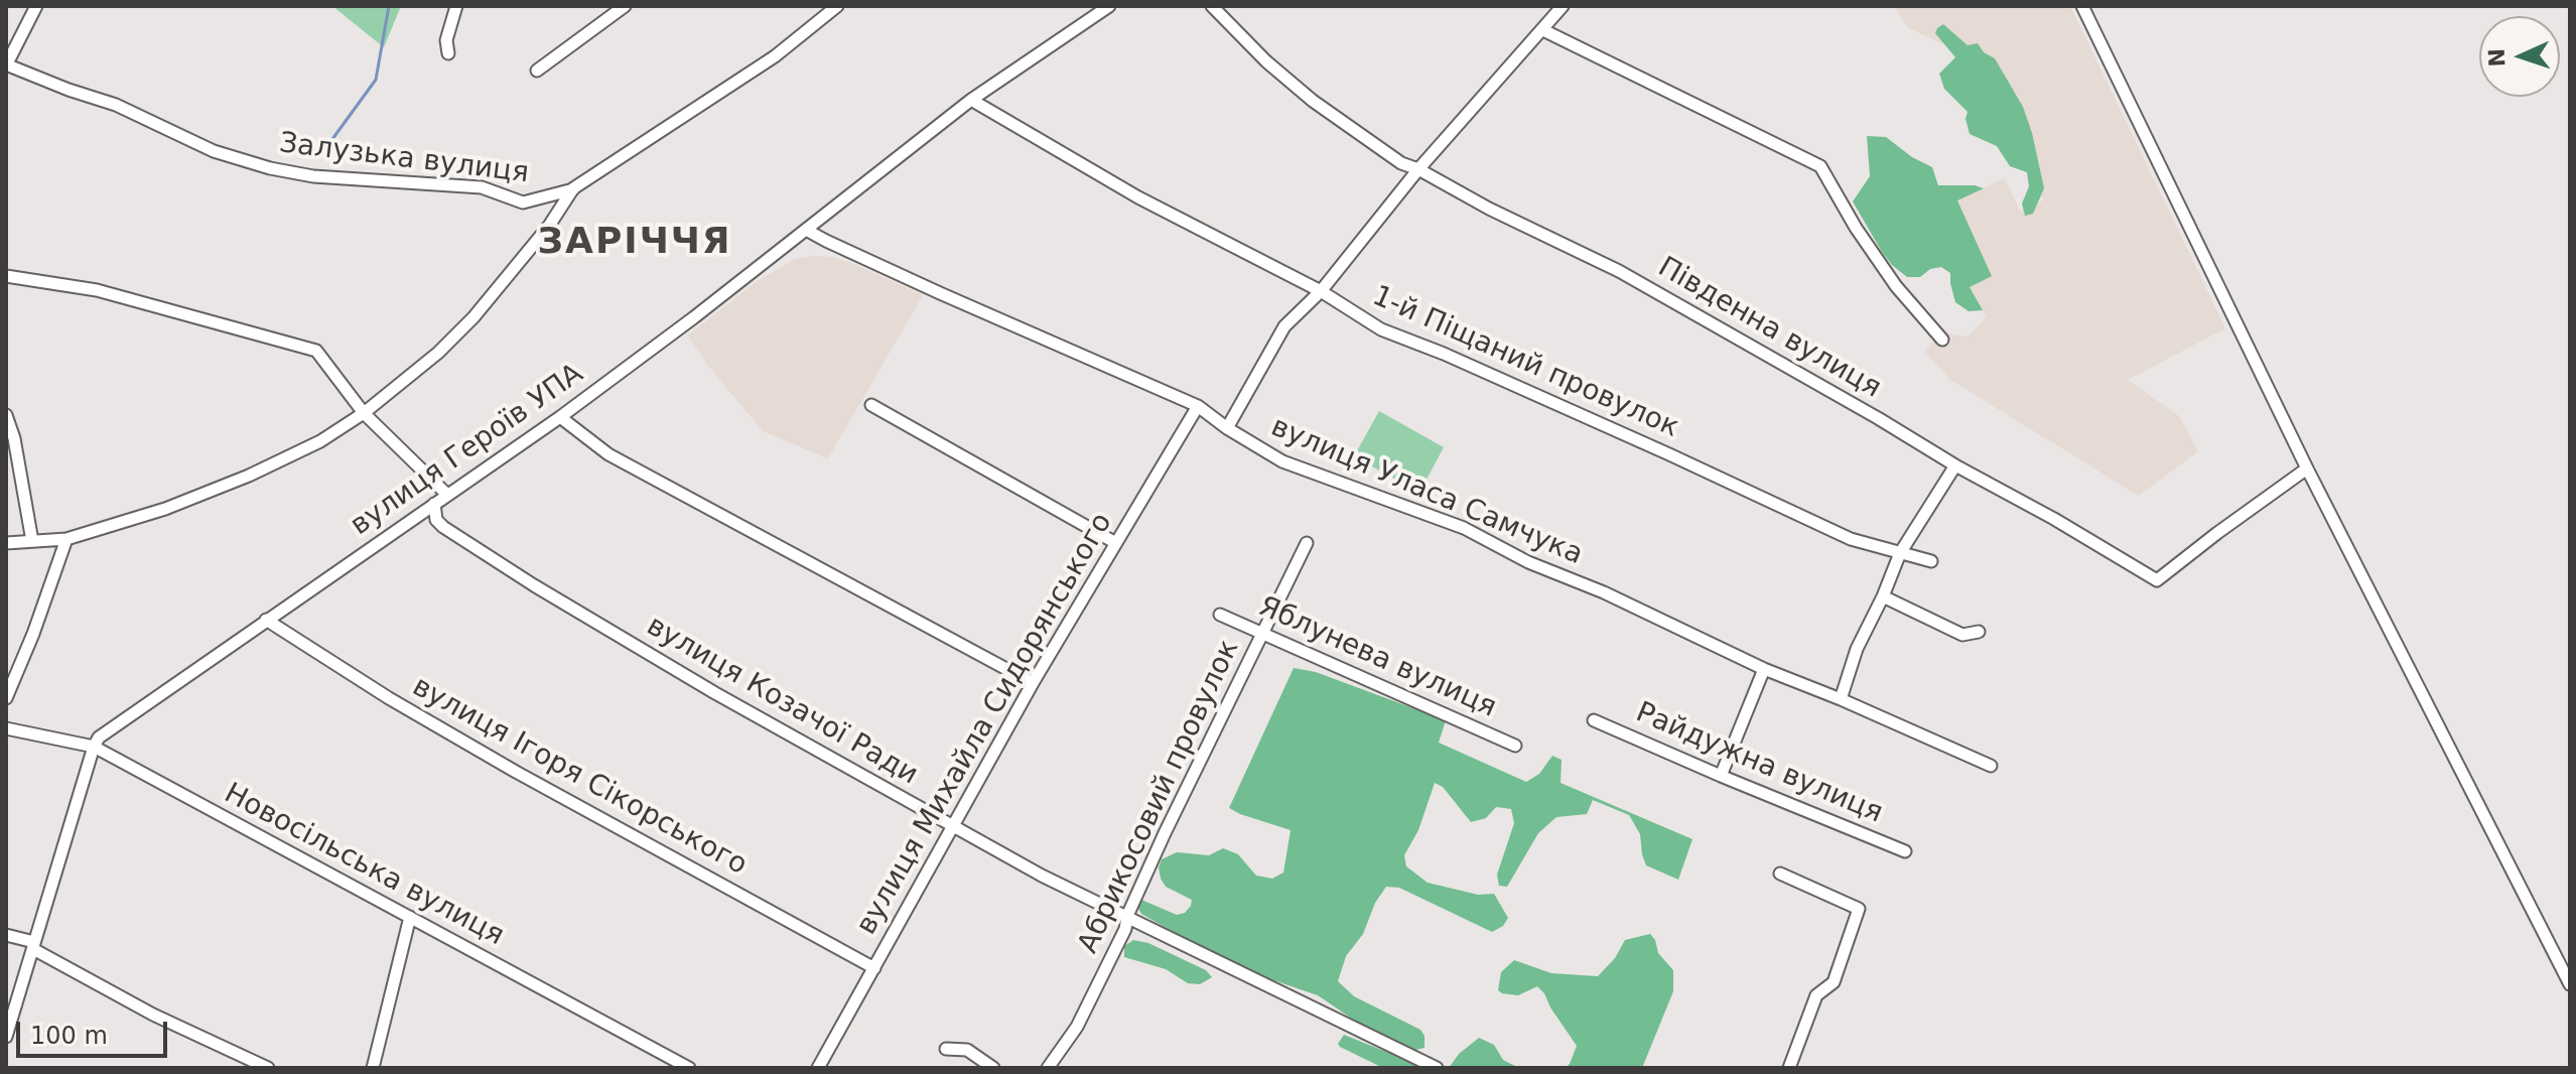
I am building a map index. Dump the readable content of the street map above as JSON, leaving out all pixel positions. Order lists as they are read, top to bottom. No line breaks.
{"streets":{"street":["Залузька вулиця","Південна вулиця","1-й Піщаний провулок","вулиця Героїв УПА","вулиця Уласа Самчука","Яблунева вулиця","вулиця Козачої Ради","вулиця Михайла Сидорянського","Райдужна вулиця","вулиця Ігоря Сікорського","Абрикосовий провулок","Новосільська вулиця"]},"crossings":[["1-й Піщаний провулок","вулиця Героїв УПА"],["вулиця Героїв УПА","вулиця Уласа Самчука"],["вулиця Героїв УПА","вулиця Козачої Ради"],["вулиця Героїв УПА","вулиця Ігоря Сікорського"],["вулиця Героїв УПА","Новосільська вулиця"],["вулиця Уласа Самчука","вулиця Михайла Сидорянського"],["Яблунева вулиця","Абрикосовий провулок"],["вулиця Козачої Ради","вулиця Михайла Сидорянського"],["вулиця Козачої Ради","Абрикосовий провулок"],["вулиця Михайла Сидорянського","вулиця Ігоря Сікорського"]],"districts":["ЗАРІЧЧЯ"],"scale_bar":"100 m","north":"left"}
